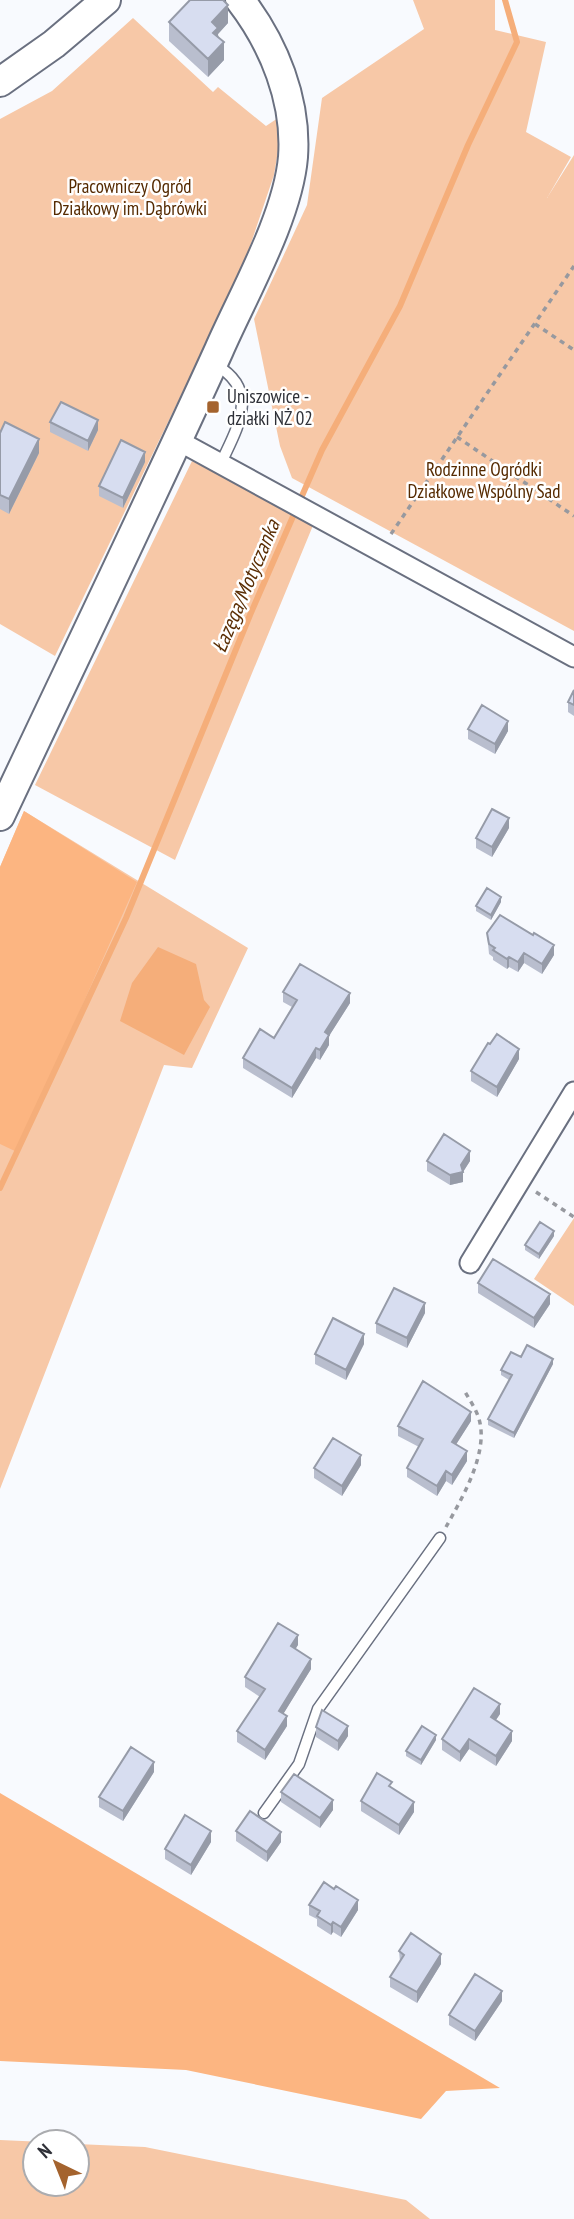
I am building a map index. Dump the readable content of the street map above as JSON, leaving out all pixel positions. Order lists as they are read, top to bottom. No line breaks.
{"water":["Łazęga/Motyczanka"],"parks":["Pracowniczy Ogród Działkowy im. Dąbrówki","Rodzinne Ogródki Działkowe Wspólny Sad"],"places":{"transit":["Uniszowice - działki NŻ 02"]},"north":"top left"}
